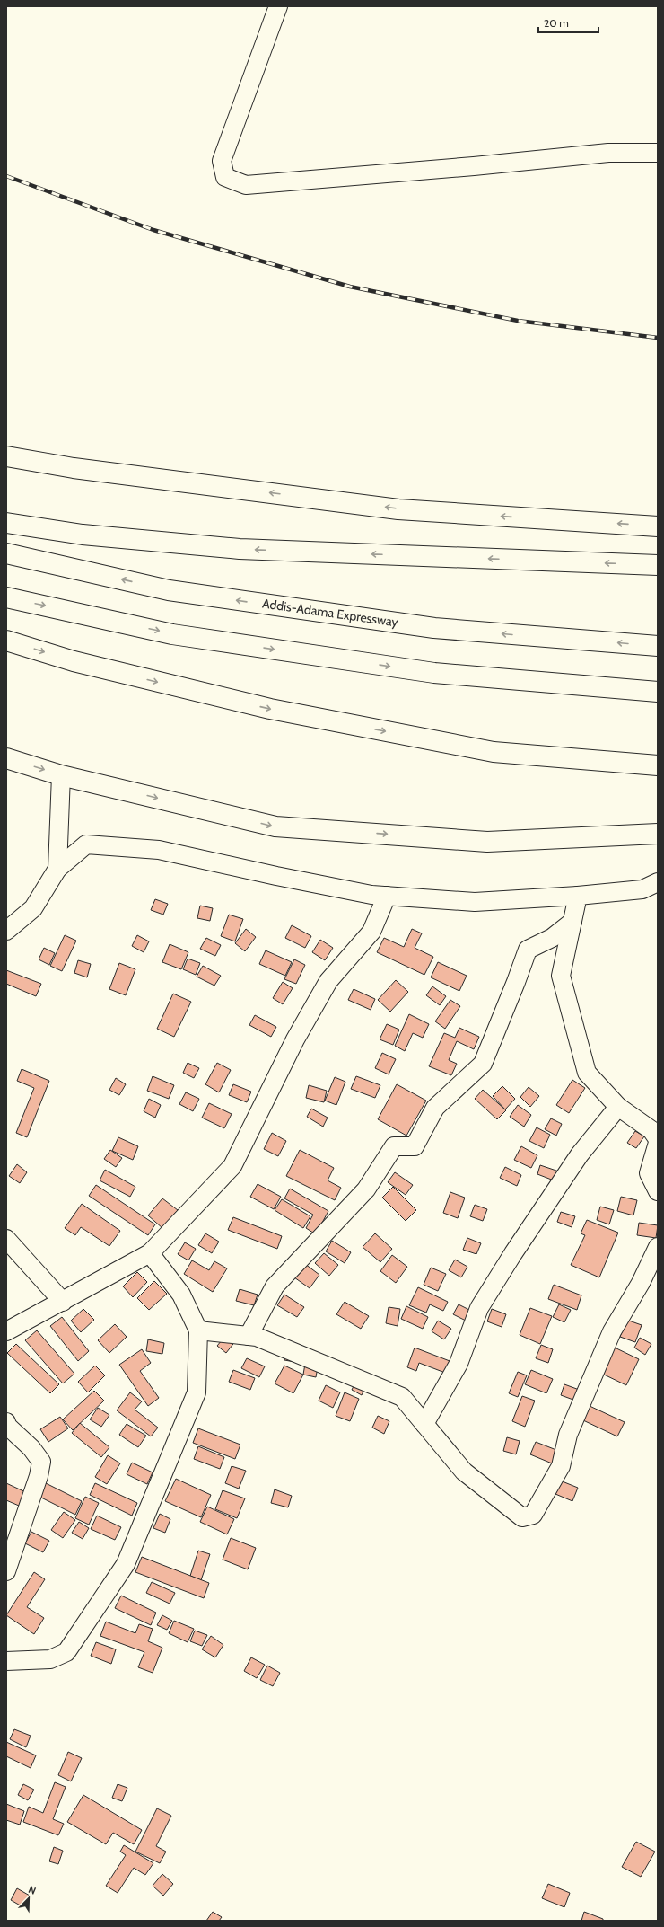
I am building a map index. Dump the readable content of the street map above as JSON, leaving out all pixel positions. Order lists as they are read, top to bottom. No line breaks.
{"streets":{"main road":["Addis-Adama Expressway"]},"scale_bar":"20 m","north":"top right"}
